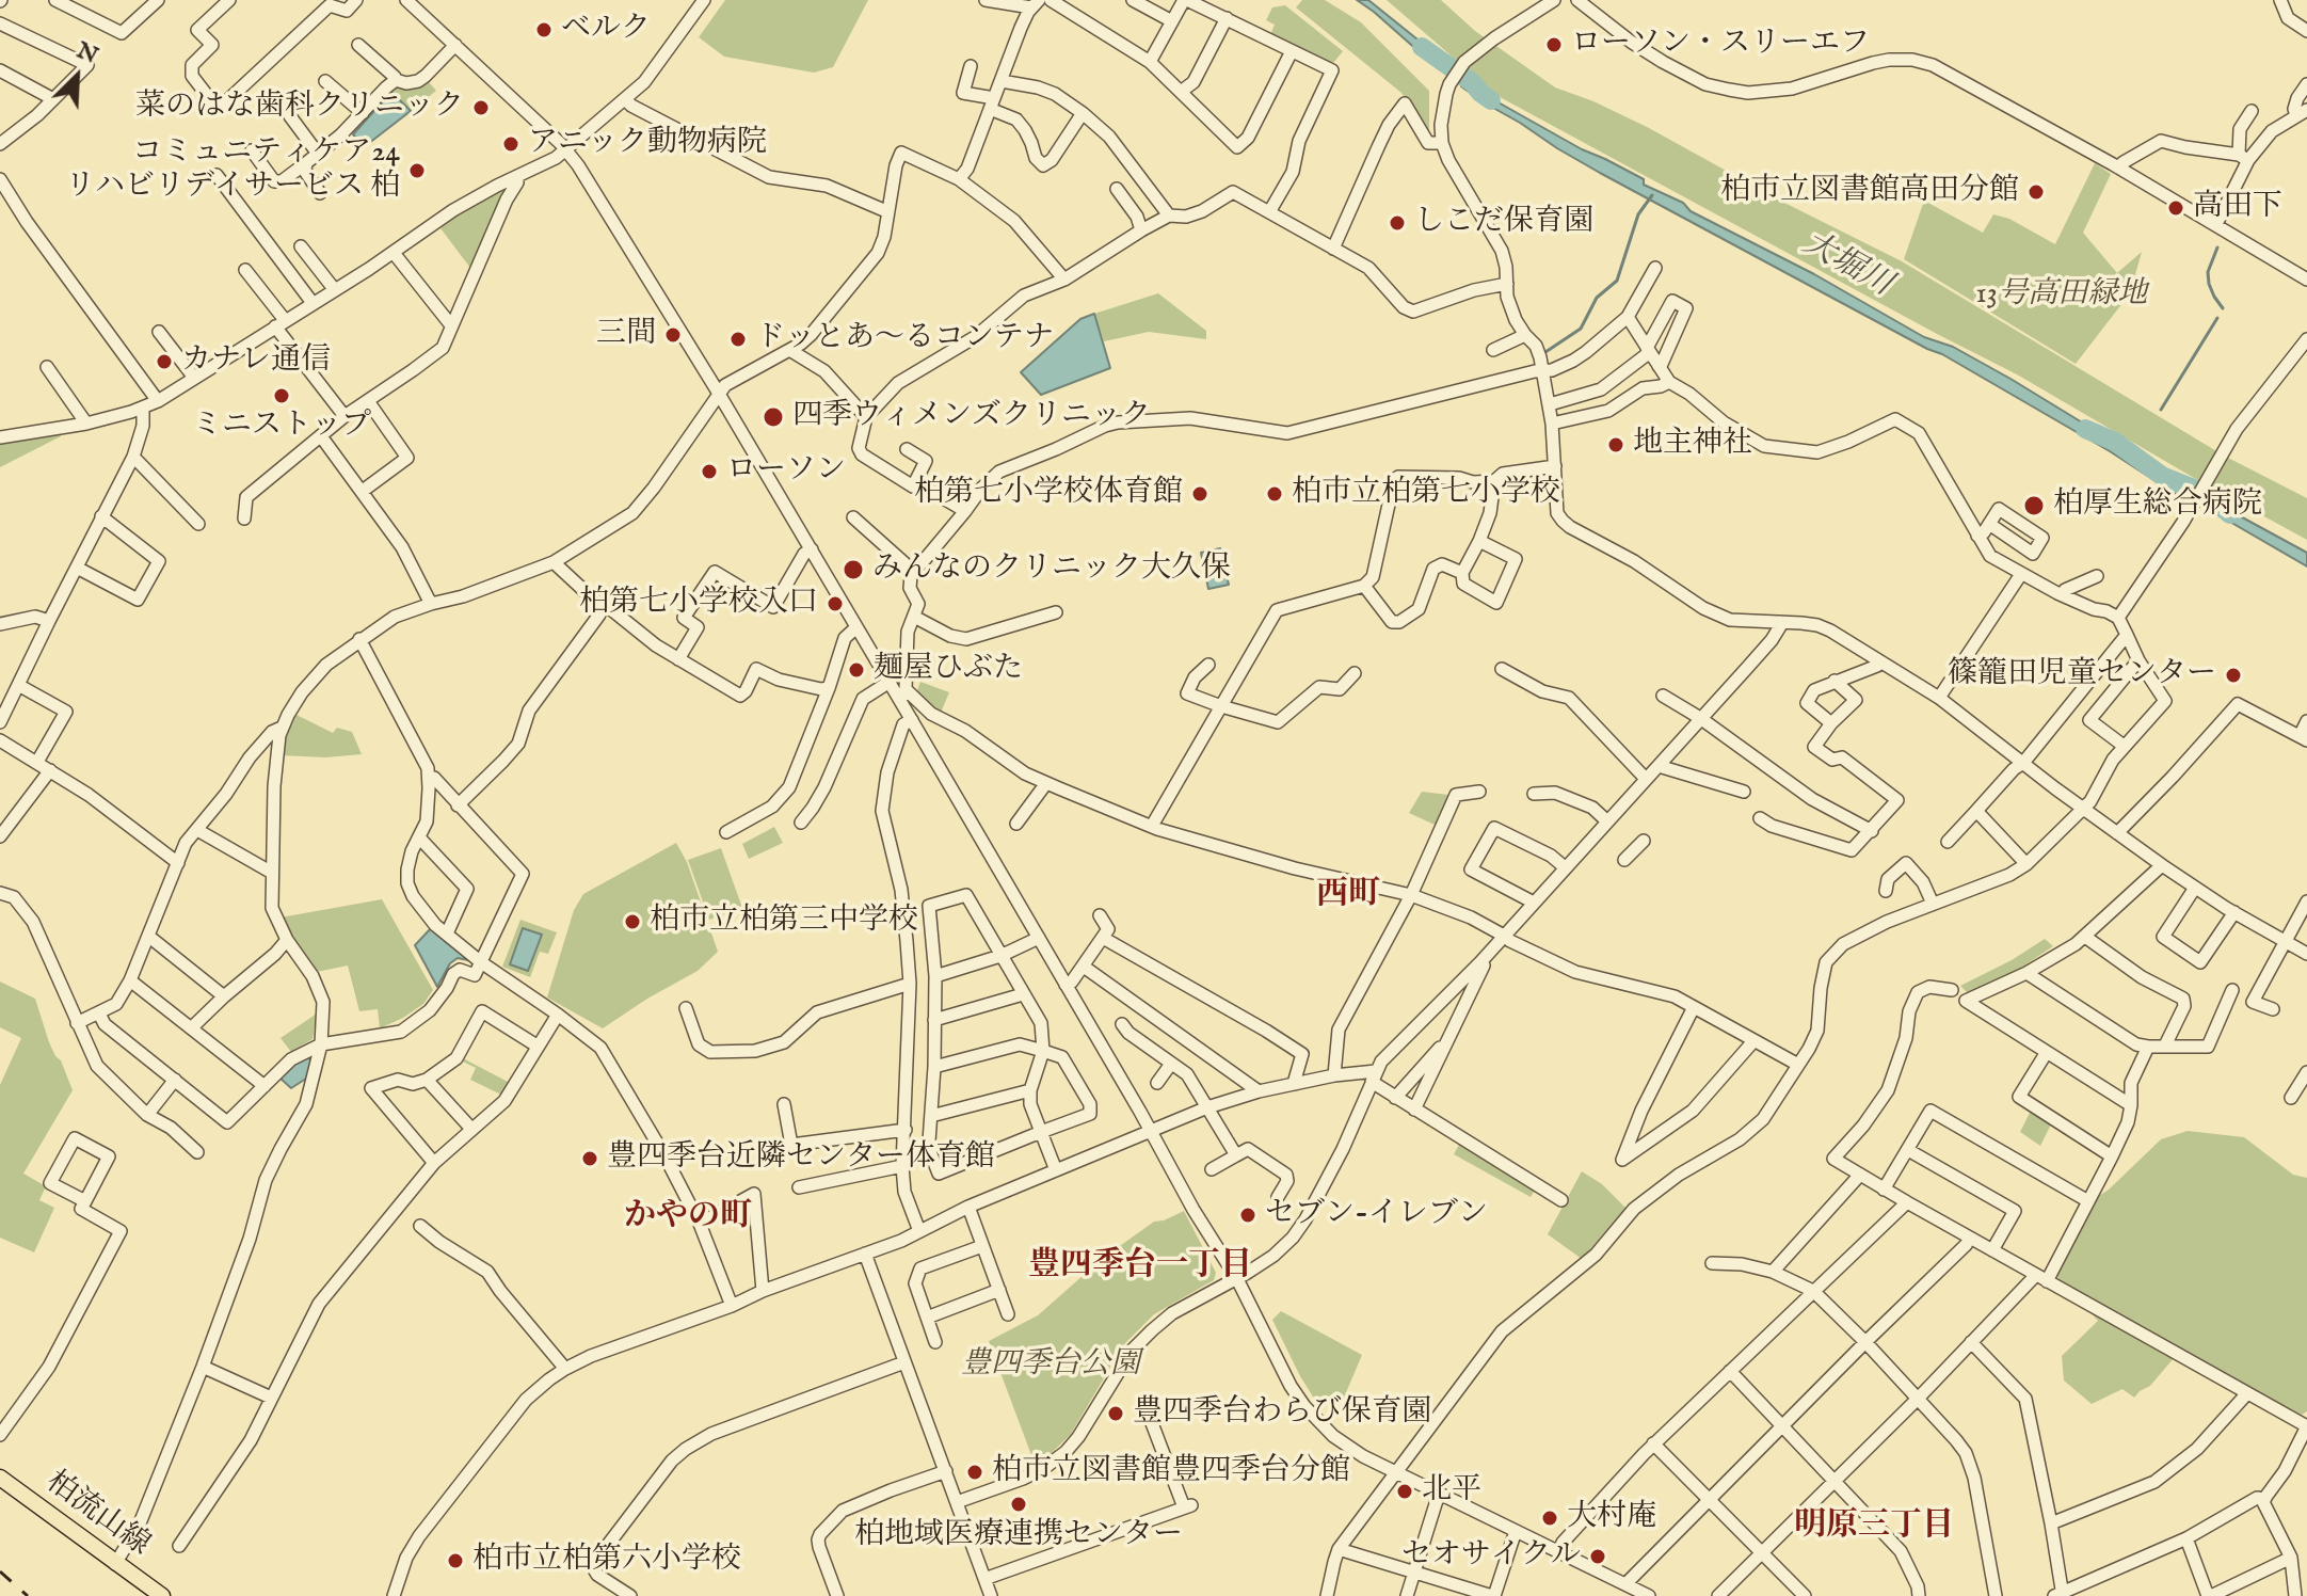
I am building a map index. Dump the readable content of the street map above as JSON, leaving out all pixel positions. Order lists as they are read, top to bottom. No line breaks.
{"streets":{"main road":["柏流山線"]},"districts":["西町","かやの町","豊四季台一丁目","明原三丁目"],"water":["大堀川"],"parks":["13号高田緑地","豊四季台公園"],"places":["ベルク","ローソン・スリーエフ","菜のはな歯科クリニック","アニック動物病院","コミュニティケア24 リハビリデイサービス 柏","柏市立図書館高田分館","高田下","しこだ保育園","三間","ドッとあ〜るコンテナ","カナレ通信","ミニストップ","四季ウィメンズクリニック","地主神社","ローソン","柏第七小学校体育館","柏市立柏第七小学校","柏厚生総合病院","みんなのクリニック大久保","柏第七小学校入口","麺屋ひぶた","篠籠田児童センター","柏市立柏第三中学校","豊四季台近隣センター体育館","セブン-イレブン","豊四季台わらび保育園","柏市立図書館豊四季台分館","北平","柏地域医療連携センター","大村庵","セオサイクル","柏市立柏第六小学校"],"north":"top right"}
